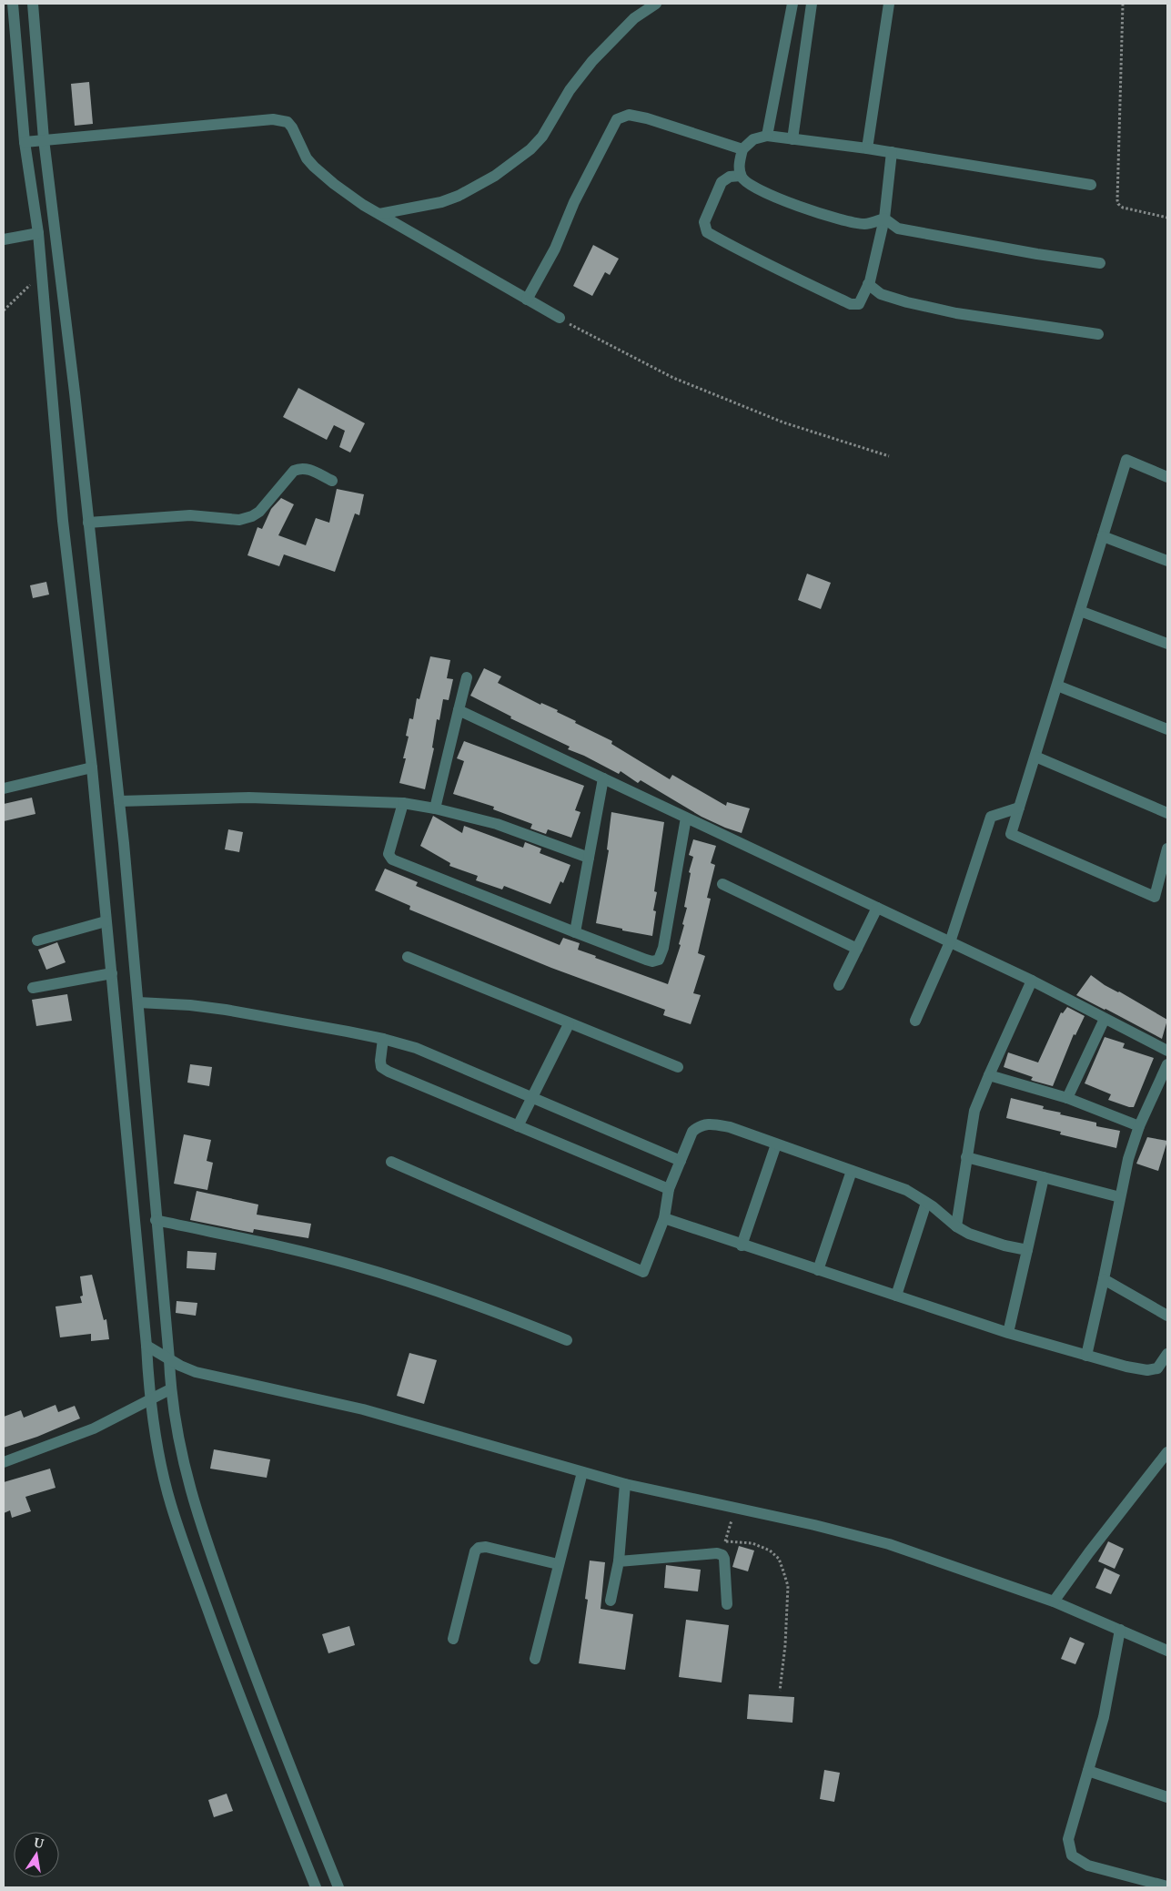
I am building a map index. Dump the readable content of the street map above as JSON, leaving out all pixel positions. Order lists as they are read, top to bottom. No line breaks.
{"north":"top"}
